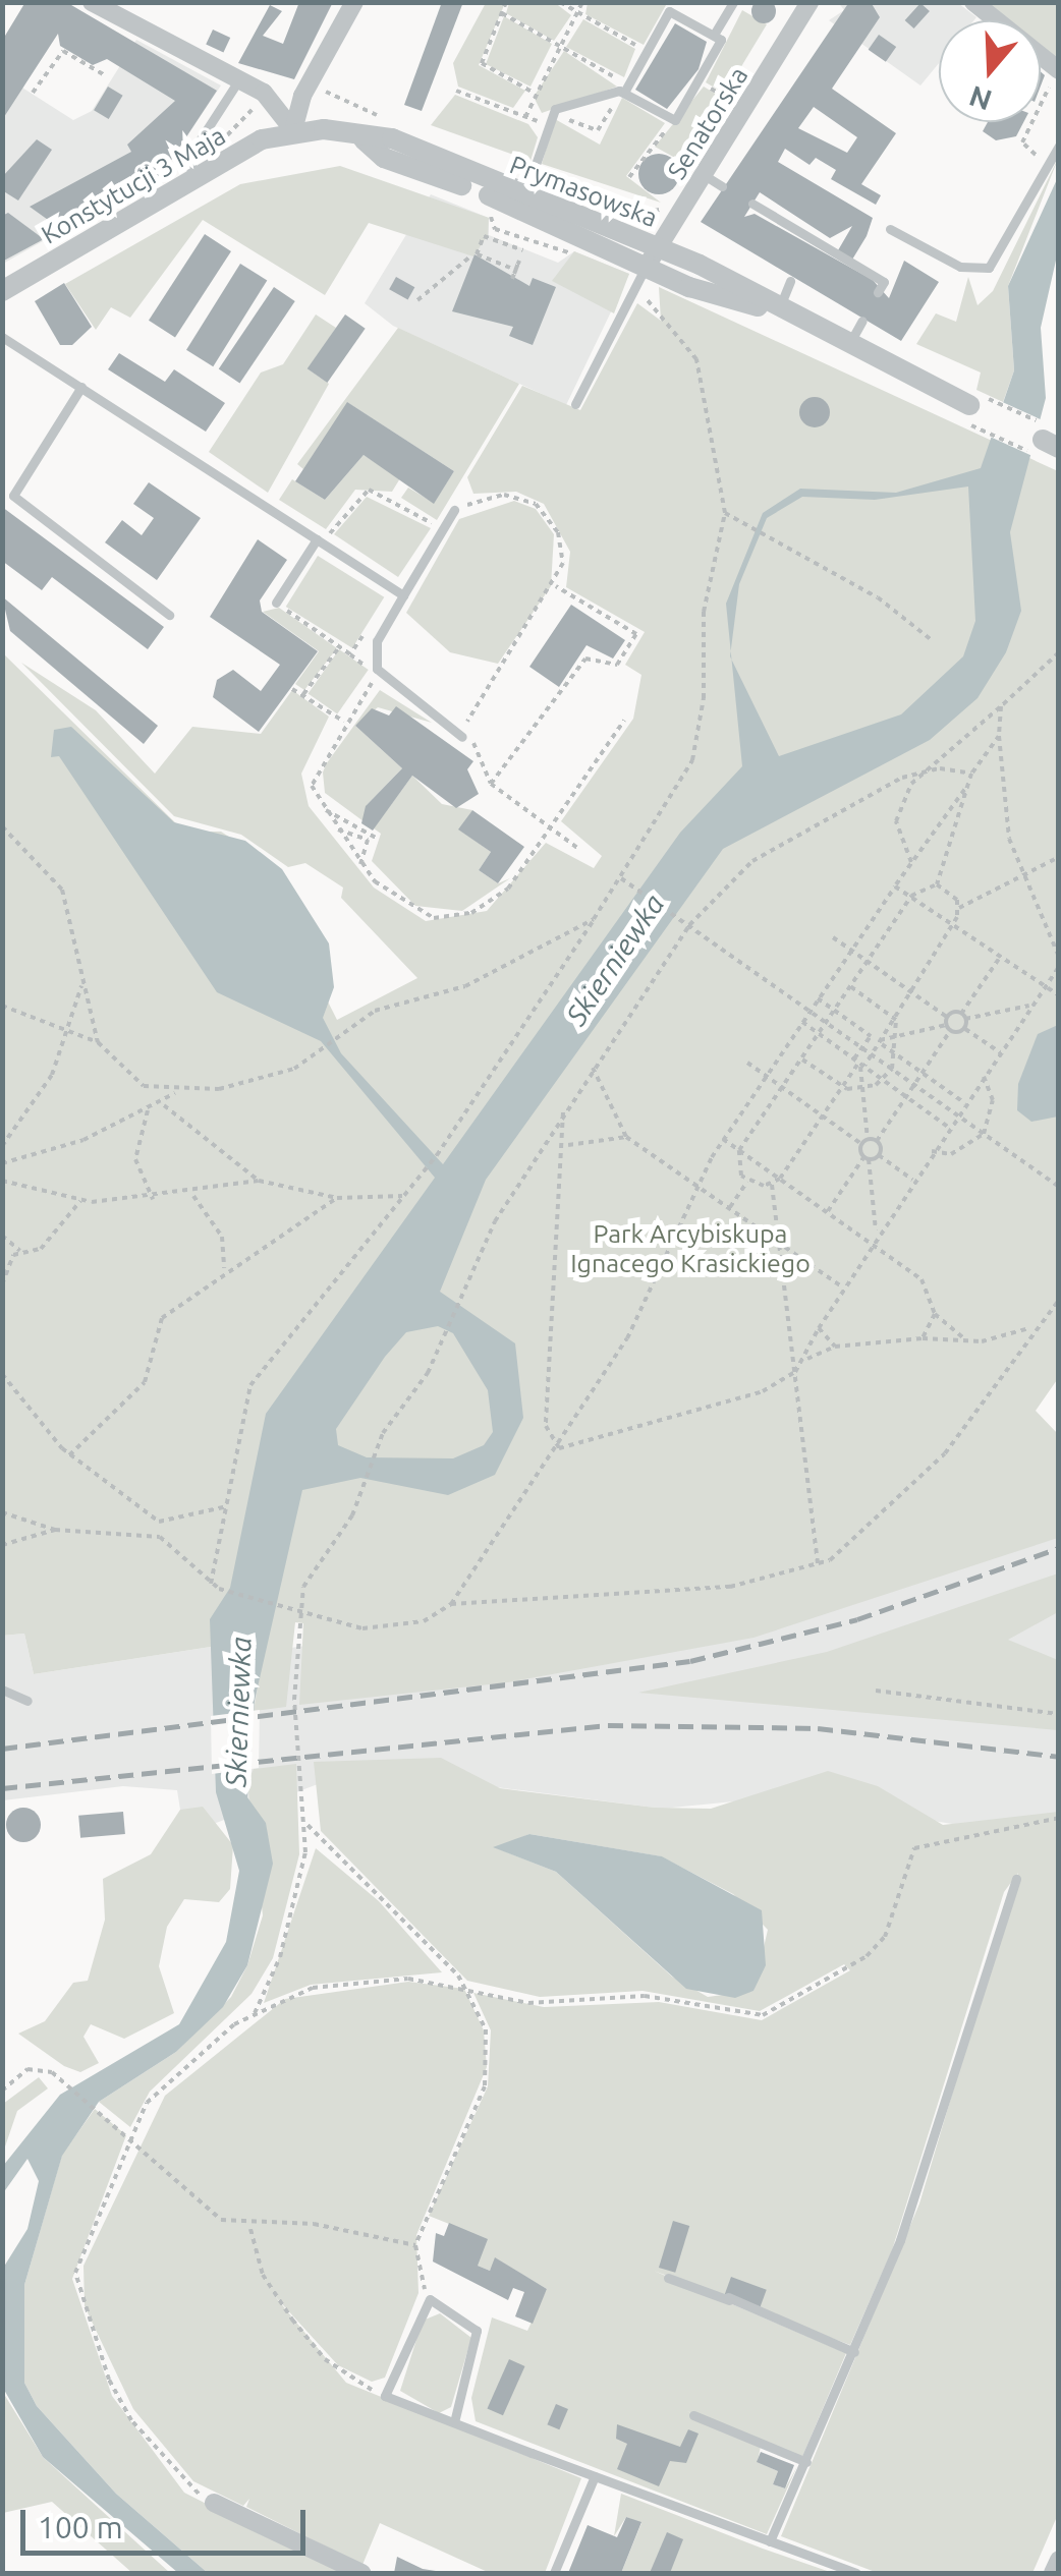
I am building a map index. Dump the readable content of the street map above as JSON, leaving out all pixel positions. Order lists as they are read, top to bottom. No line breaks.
{"streets":{"street":["Senatorska","Konstytucji 3 Maja","Prymasowska"]},"crossings":[["Senatorska","Prymasowska"],["Konstytucji 3 Maja","Prymasowska"]],"water":["Skierniewka"],"parks":["Park Arcybiskupa Ignacego Krasickiego"],"scale_bar":"100 m","north":"bottom"}
